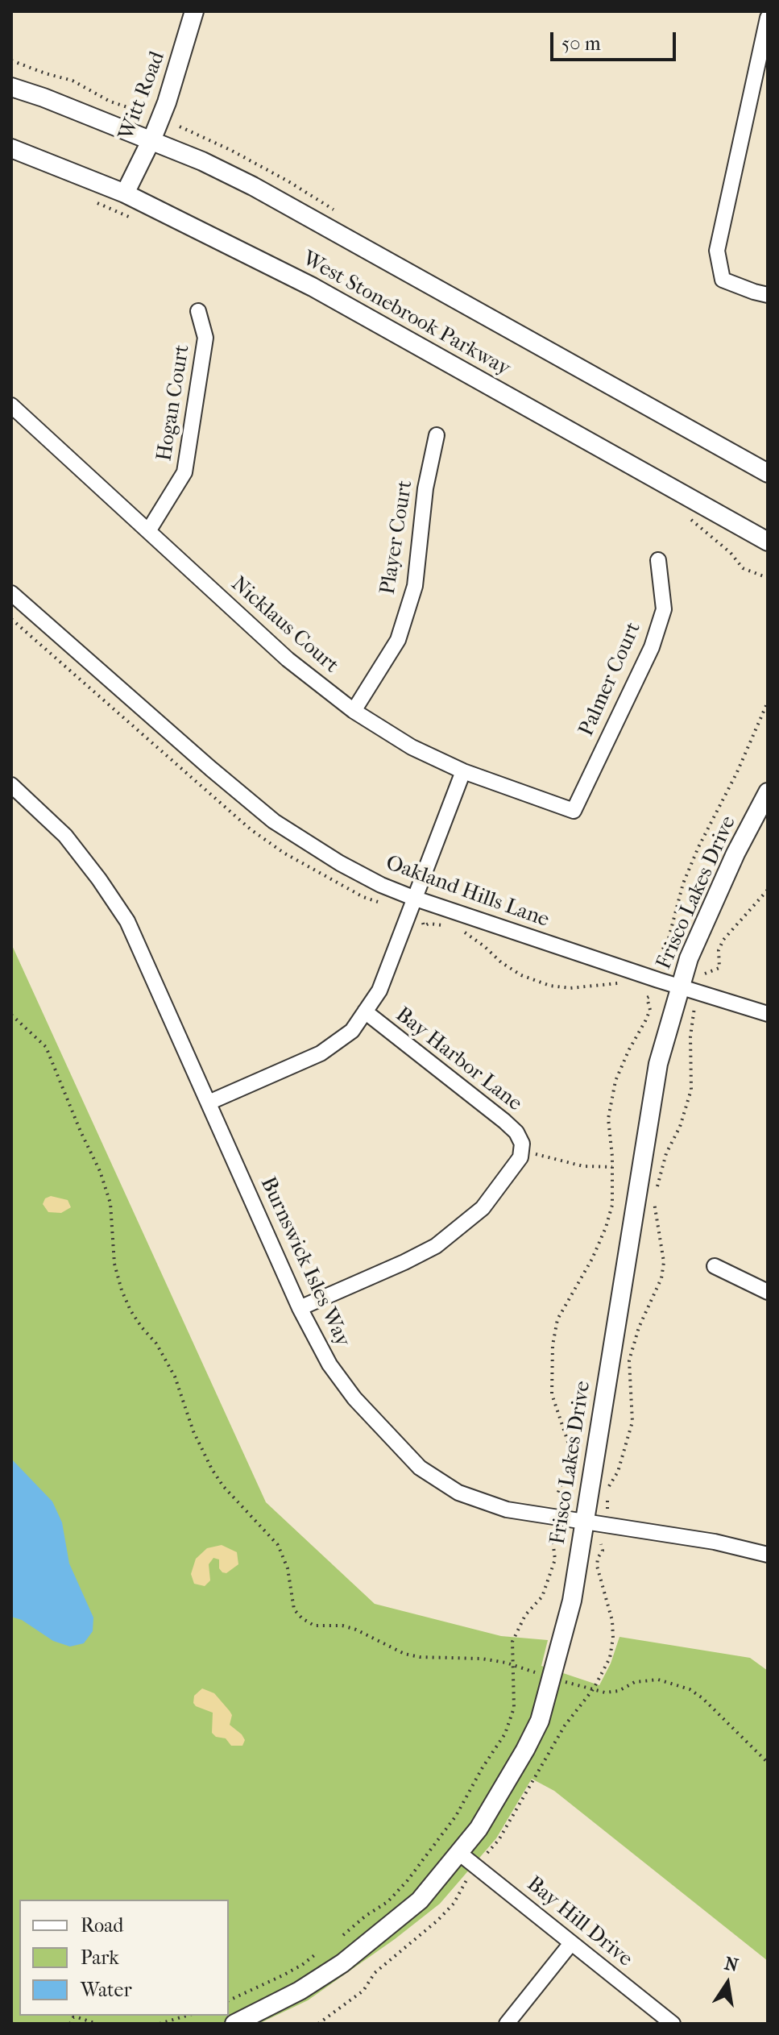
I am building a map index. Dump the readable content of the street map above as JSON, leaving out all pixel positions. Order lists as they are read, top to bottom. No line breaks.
{"streets":{"street":["Witt Road","West Stonebrook Parkway","Hogan Court","Player Court","Nicklaus Court","Palmer Court","Oakland Hills Lane","Frisco Lakes Drive","Bay Harbor Lane","Burnswick Isles Way","Bay Hill Drive"]},"crossings":[["Witt Road","West Stonebrook Parkway"],["Hogan Court","Nicklaus Court"],["Player Court","Nicklaus Court"],["Nicklaus Court","Palmer Court"],["Oakland Hills Lane","Frisco Lakes Drive"],["Frisco Lakes Drive","Burnswick Isles Way"],["Frisco Lakes Drive","Bay Hill Drive"]],"legend":["Road","Park","Water"],"scale_bar":"50 m","north":"top"}
